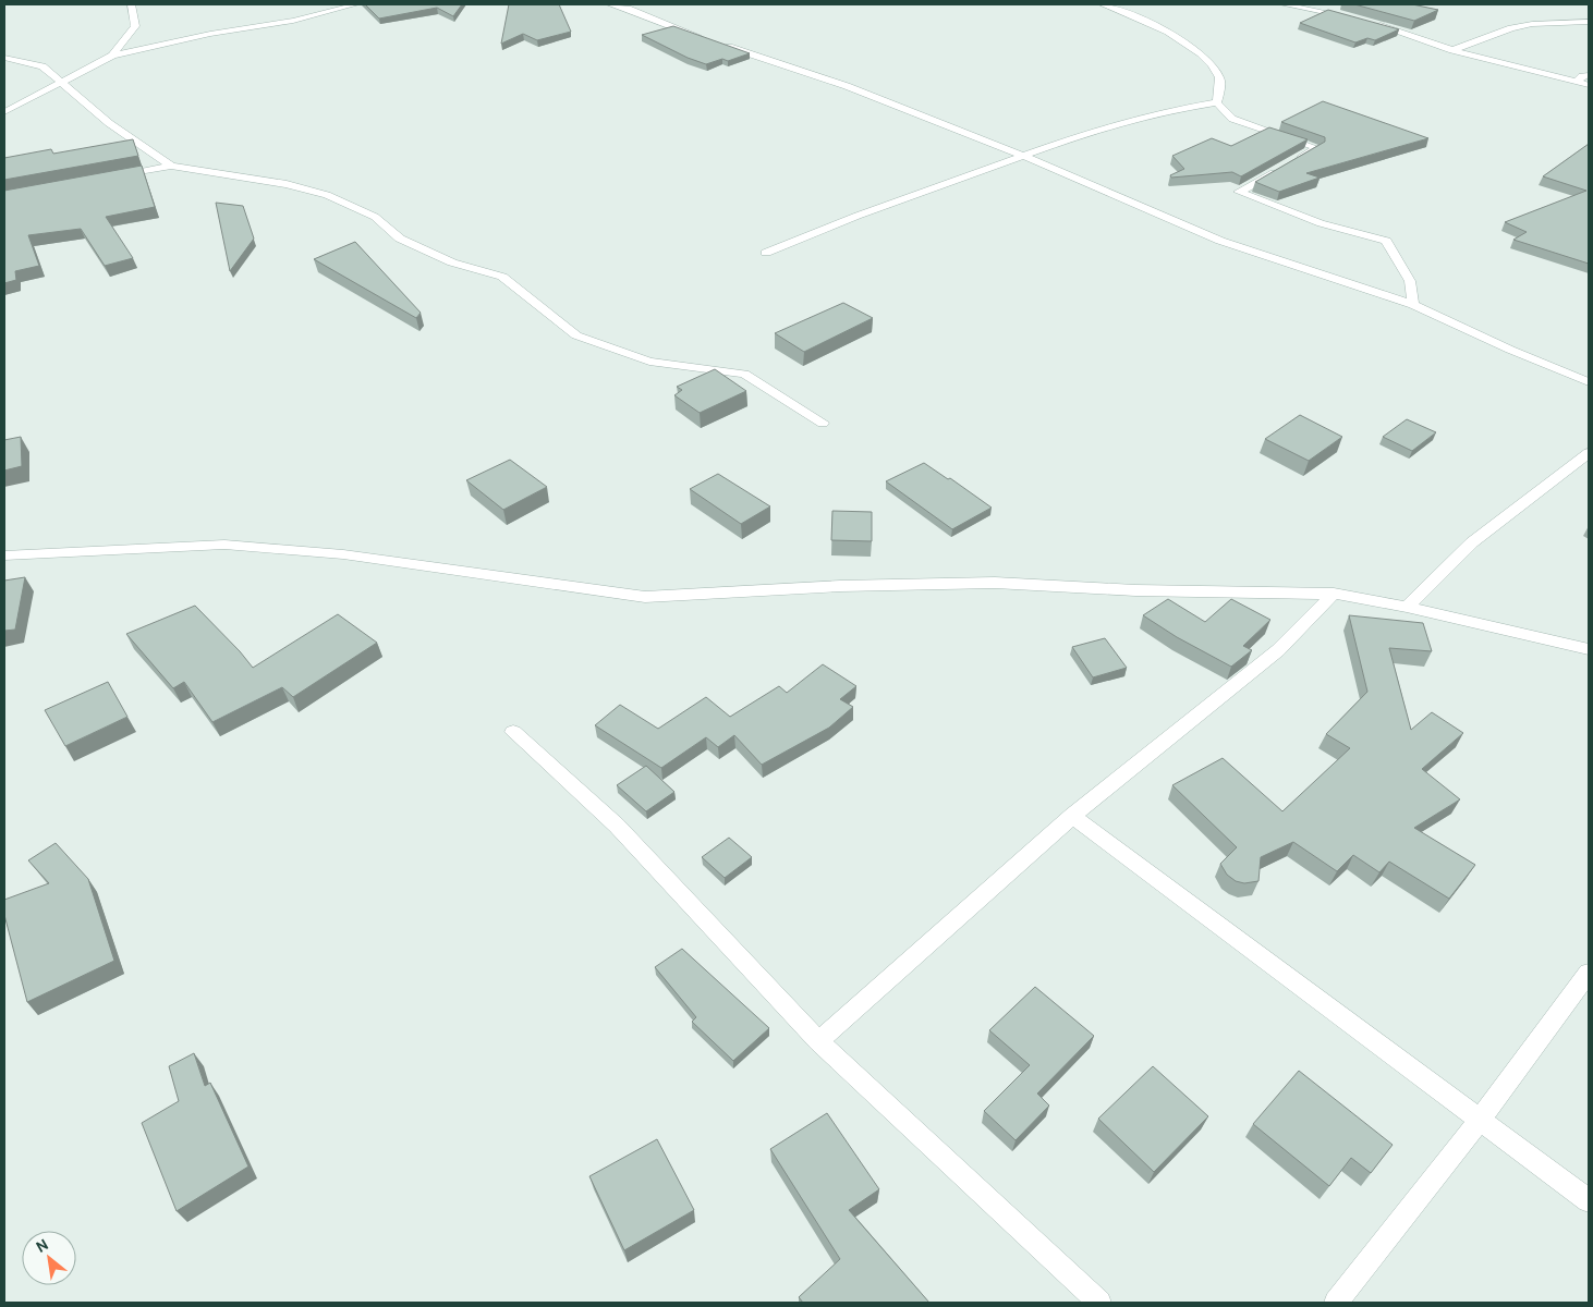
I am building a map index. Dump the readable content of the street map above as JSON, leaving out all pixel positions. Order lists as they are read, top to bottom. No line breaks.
{"north":"top left"}
